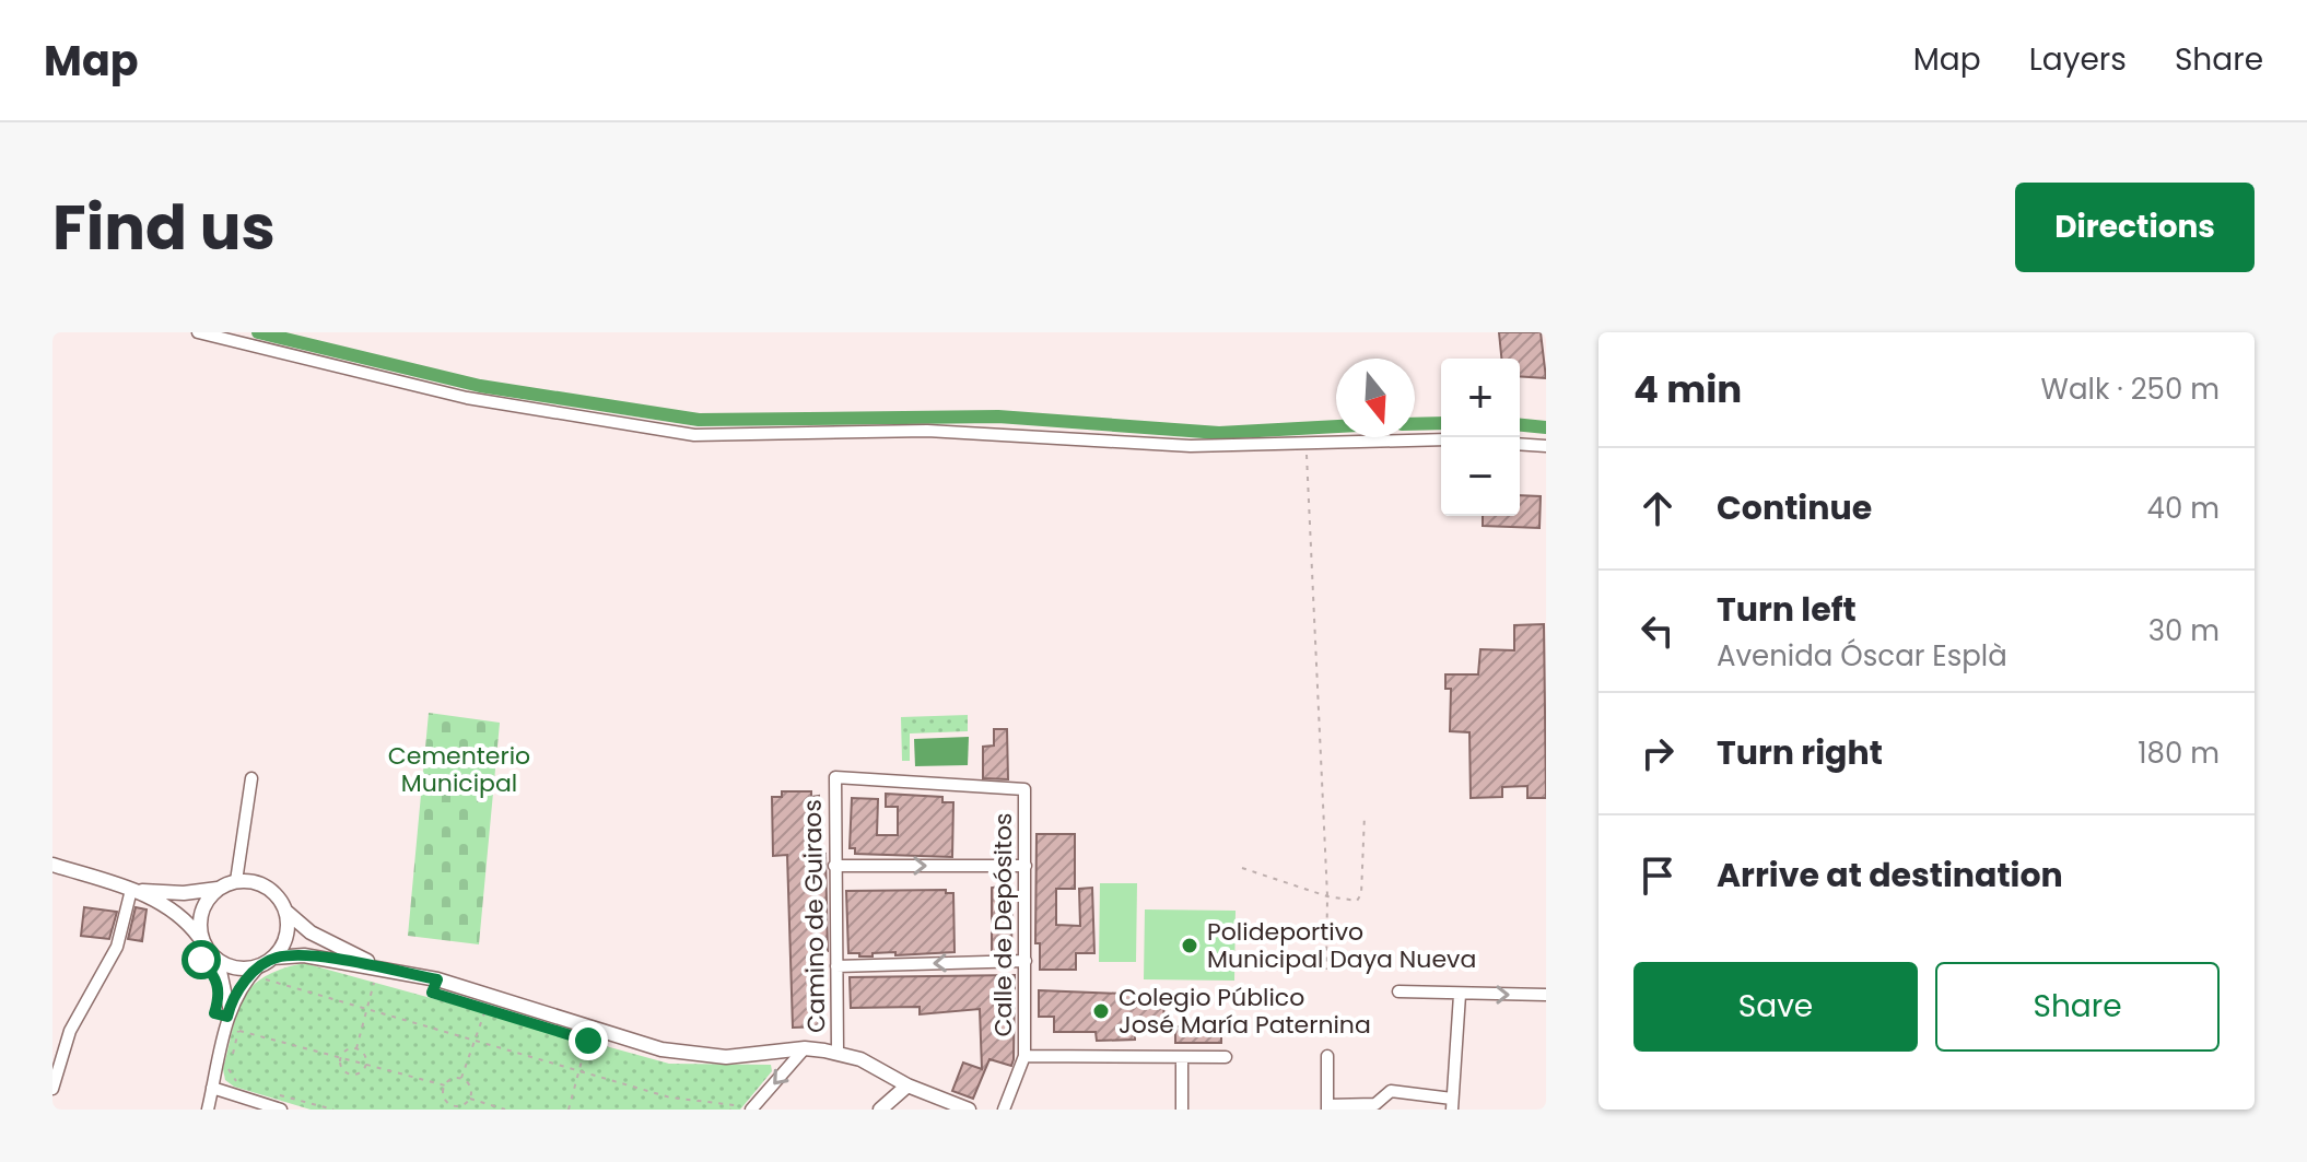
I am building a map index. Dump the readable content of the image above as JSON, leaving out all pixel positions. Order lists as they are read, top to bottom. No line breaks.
{"streets":{"street":["Camino de Guiraos","Calle de Depósitos"]},"crossings":[["Camino de Guiraos","Calle de Depósitos"]],"parks":["Cementerio Municipal"],"places":["Polideportivo Municipal Daya Nueva","Colegio Público José María Paternina"],"north":"bottom","page":{"header":"Map","nav":["Map","Layers","Share"],"title":"Find us","buttons":["Directions",["Save","Share"]],"heading":["4 min","Walk · 250 m"],"map_buttons":["+","−"],"list":[["Continue","40 m"],["Turn left","Avenida Óscar Esplà","30 m"],["Turn right","180 m"],"Arrive at destination"]}}
